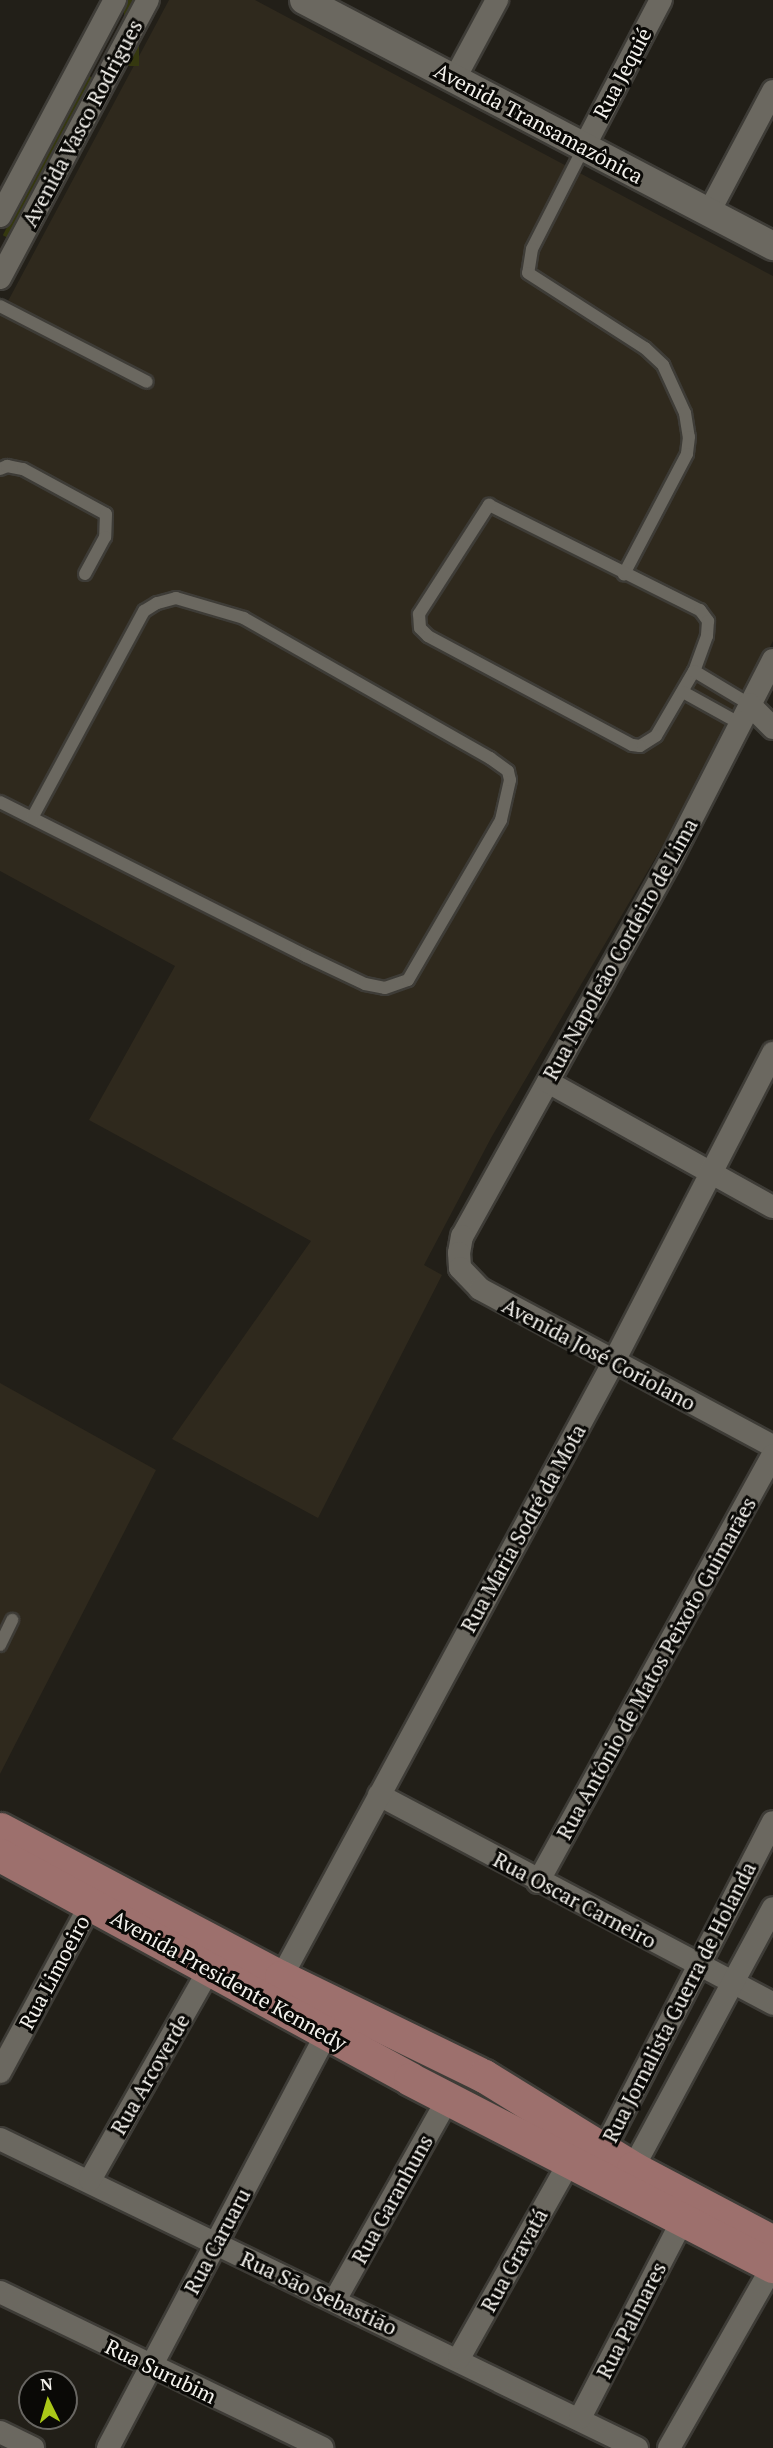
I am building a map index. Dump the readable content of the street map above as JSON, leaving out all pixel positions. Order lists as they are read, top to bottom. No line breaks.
{"streets":{"main road":["Avenida Presidente Kennedy"],"street":["Rua Jequié","Avenida Vasco Rodrigues","Avenida Transamazônica","Rua Napoleão Cordeiro de Lima","Avenida José Coriolano","Rua Maria Sodré da Mota","Rua Antônio de Matos Peixoto Guimarães","Rua Oscar Carneiro","Rua Limoeiro","Rua Jornalista Guerra de Holanda","Rua Arcoverde","Rua Garanhuns","Rua Caruaru","Rua Gravatá","Rua São Sebastião","Rua Palmares","Rua Surubim"]},"crossings":[["Rua Jequié","Avenida Transamazônica"],["Rua Napoleão Cordeiro de Lima","Avenida José Coriolano"],["Avenida José Coriolano","Rua Maria Sodré da Mota"],["Rua Maria Sodré da Mota","Rua Oscar Carneiro"],["Rua Maria Sodré da Mota","Avenida Presidente Kennedy"],["Rua Antônio de Matos Peixoto Guimarães","Rua Oscar Carneiro"],["Rua Oscar Carneiro","Rua Jornalista Guerra de Holanda"],["Rua Limoeiro","Avenida Presidente Kennedy"],["Avenida Presidente Kennedy","Rua Jornalista Guerra de Holanda"],["Avenida Presidente Kennedy","Rua Arcoverde"],["Avenida Presidente Kennedy","Rua Garanhuns"],["Avenida Presidente Kennedy","Rua Caruaru"],["Avenida Presidente Kennedy","Rua Gravatá"],["Avenida Presidente Kennedy","Rua Palmares"],["Rua Arcoverde","Rua São Sebastião"],["Rua Garanhuns","Rua São Sebastião"],["Rua Caruaru","Rua São Sebastião"],["Rua Caruaru","Rua Surubim"],["Rua Gravatá","Rua São Sebastião"],["Rua São Sebastião","Rua Palmares"]],"north":"top"}
